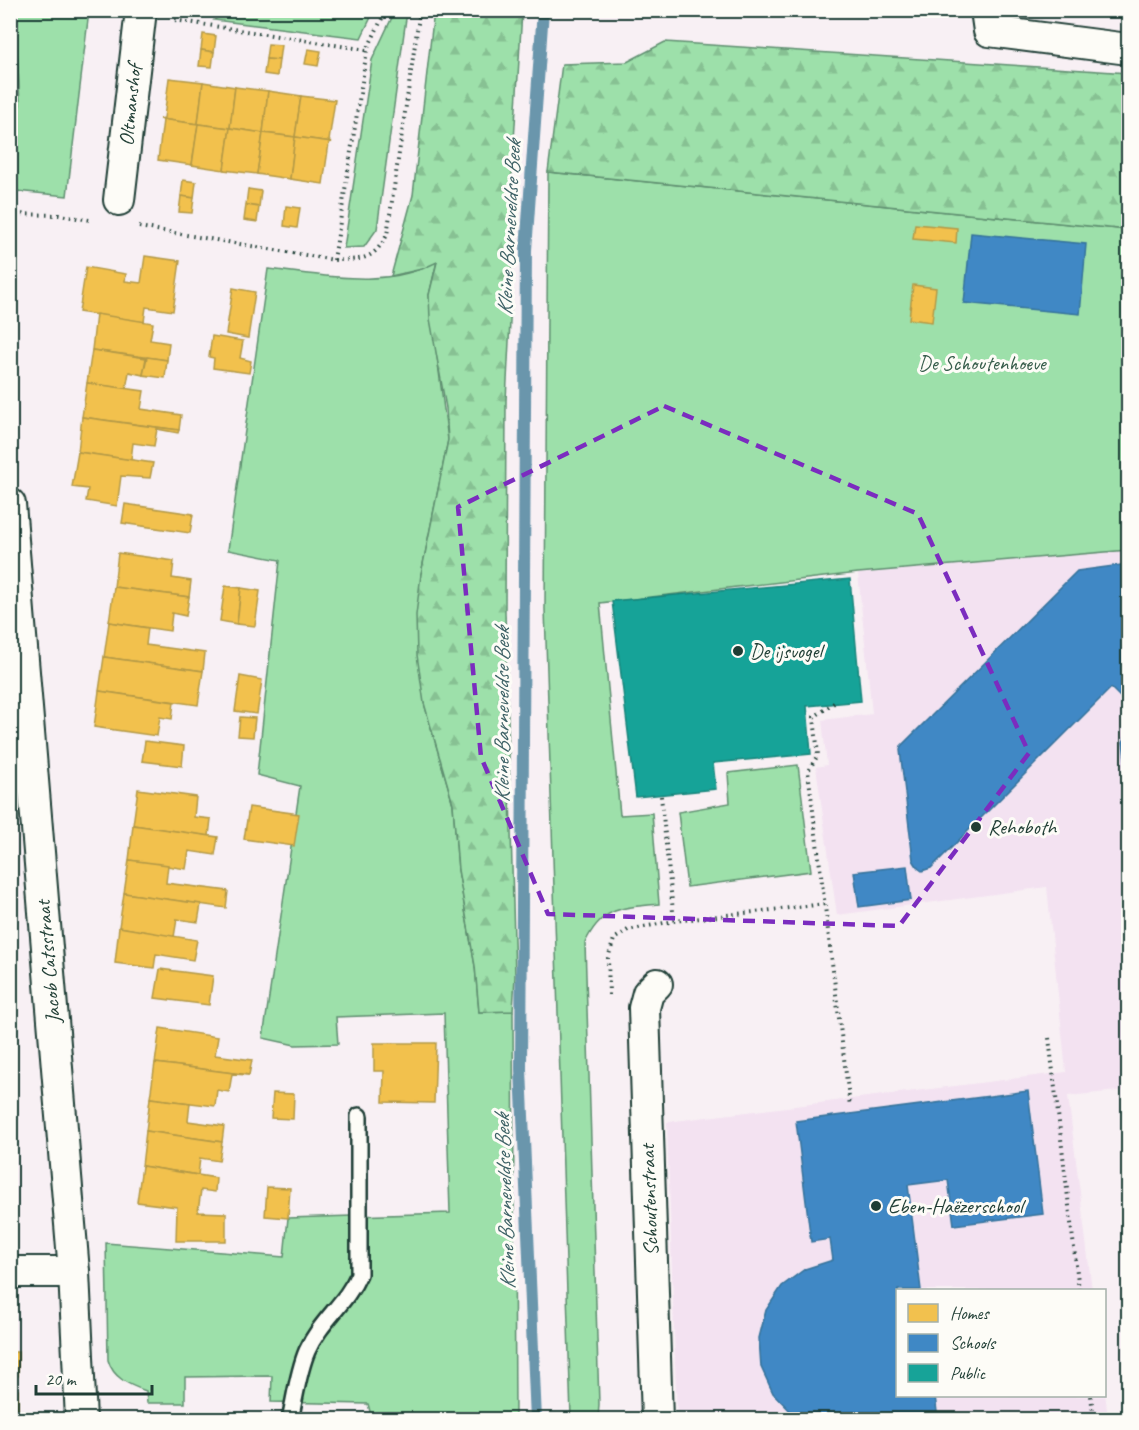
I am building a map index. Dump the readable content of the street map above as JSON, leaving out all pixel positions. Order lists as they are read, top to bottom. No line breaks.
{"streets":{"street":["Oltmanshof","Jacob Catsstraat","Schoutenstraat"]},"water":["Kleine Barneveldse Beek"],"parks":["De Schoutenhoeve"],"places":["De ijsvogel","Rehoboth","Eben-Haëzerschool"],"legend":["Homes","Schools","Public"],"scale_bar":"20 m"}
